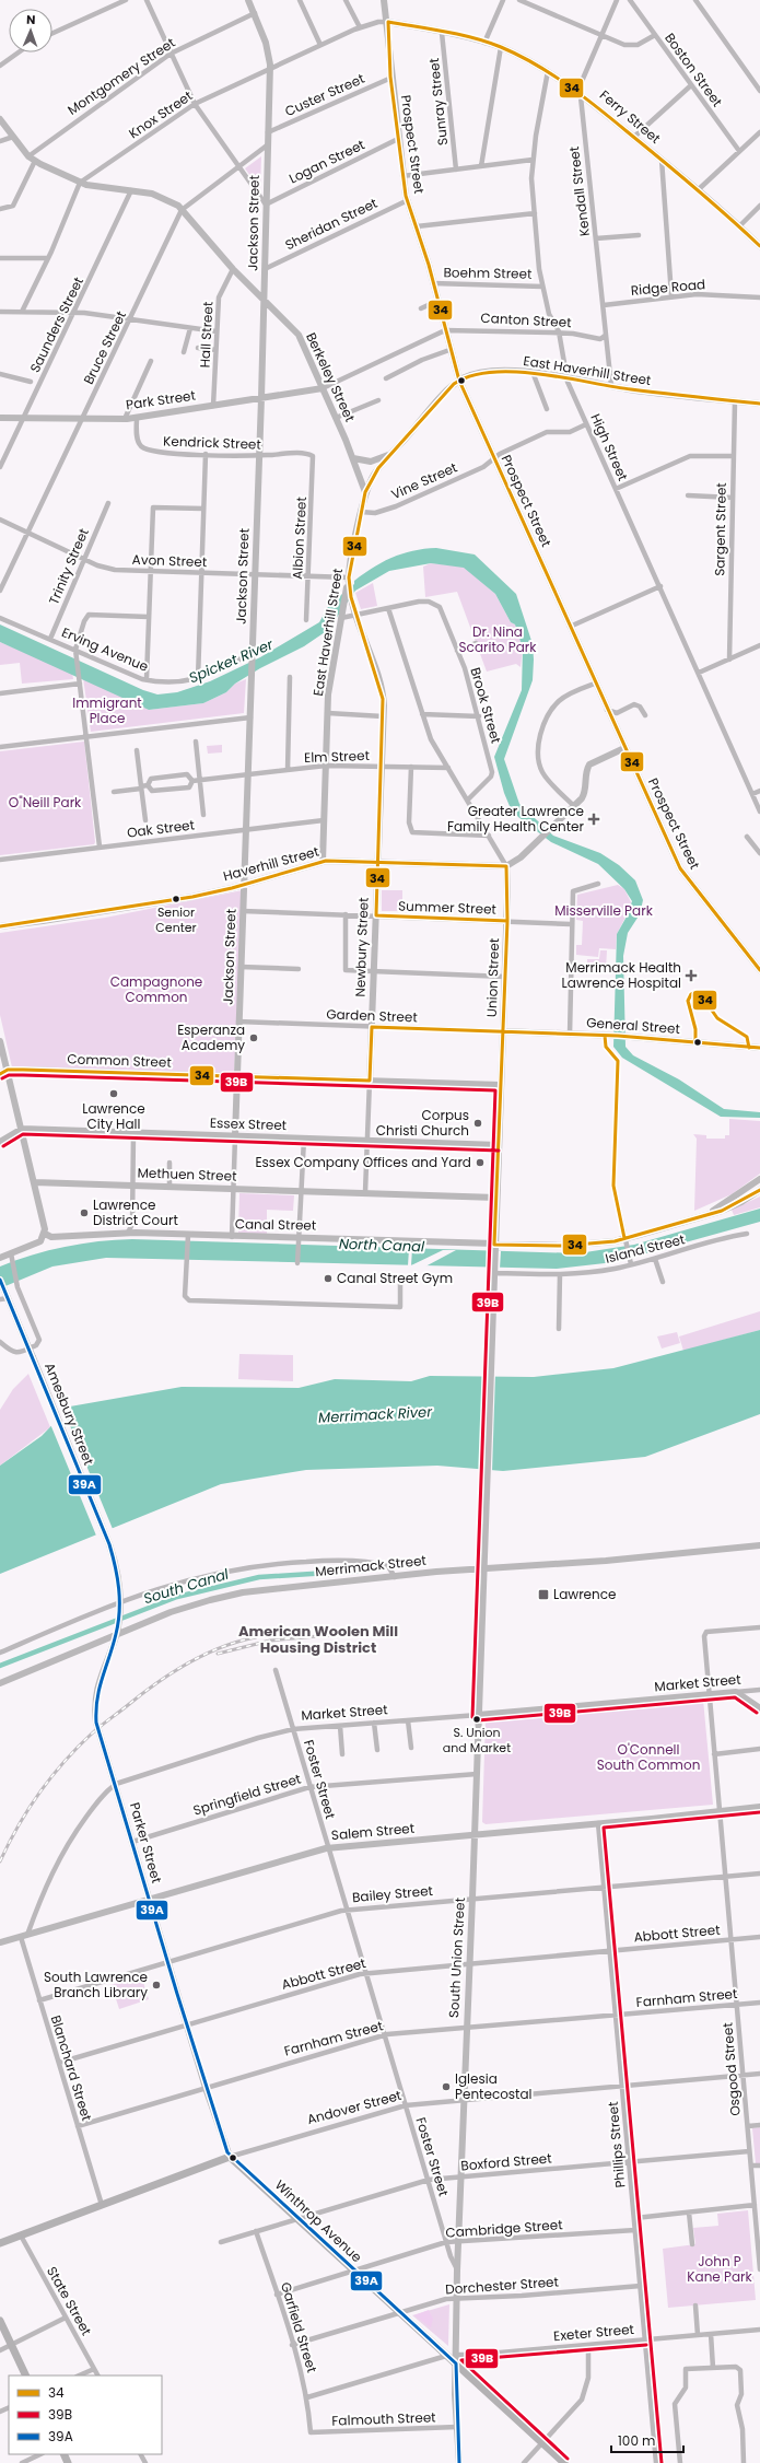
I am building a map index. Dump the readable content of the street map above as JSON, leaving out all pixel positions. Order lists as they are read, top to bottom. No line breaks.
{"streets":{"main road":["Ferry Street","Prospect Street","Jackson Street","East Haverhill Street","Berkeley Street","Park Street","Haverhill Street","Newbury Street","Union Street","General Street","Common Street","Essex Street","Methuen Street","Canal Street","Amesbury Street","Merrimack Street","Market Street","Salem Street","Parker Street","South Union Street","Andover Street","Winthrop Avenue"],"street":["Boston Street","Montgomery Street","Custer Street","Sunray Street","Knox Street","Logan Street","Kendall Street","Sheridan Street","Boehm Street","Ridge Road","Canton Street","Saunders Street","Hall Street","Bruce Street","Kendrick Street","High Street","Vine Street","Sargent Street","Albion Street","Avon Street","Trinity Street","Erving Avenue","Brook Street","Elm Street","Oak Street","Summer Street","Garden Street","Island Street","Foster Street","Springfield Street","Bailey Street","Abbott Street","Farnham Street","Blanchard Street","Osgood Street","Phillips Street","Boxford Street","Cambridge Street","Dorchester Street","State Street","Garfield Street","Exeter Street","Falmouth Street"]},"crossings":[["Montgomery Street","Jackson Street"],["Montgomery Street","Berkeley Street"],["Custer Street","Prospect Street"],["Custer Street","Jackson Street"],["Sunray Street","Ferry Street"],["Knox Street","Ferry Street"],["Knox Street","Prospect Street"],["Knox Street","Jackson Street"],["Knox Street","Berkeley Street"],["Ferry Street","Prospect Street"],["Ferry Street","Kendall Street"],["Ferry Street","High Street"],["Prospect Street","Logan Street"],["Prospect Street","Sheridan Street"],["Prospect Street","Boehm Street"],["Prospect Street","Canton Street"],["Prospect Street","East Haverhill Street"],["Prospect Street","Vine Street"],["Logan Street","Jackson Street"],["Kendall Street","Ridge Road"],["Kendall Street","Canton Street"],["Kendall Street","East Haverhill Street"],["Jackson Street","Sheridan Street"],["Jackson Street","Bruce Street"],["Jackson Street","Berkeley Street"],["Jackson Street","Park Street"],["Jackson Street","Kendrick Street"],["Jackson Street","Avon Street"],["Jackson Street","Erving Avenue"],["Jackson Street","Elm Street"],["Jackson Street","Oak Street"],["Jackson Street","Haverhill Street"],["Jackson Street","Summer Street"],["Jackson Street","Garden Street"],["Jackson Street","Common Street"],["Jackson Street","Essex Street"],["Jackson Street","Methuen Street"],["Jackson Street","Canal Street"],["Boehm Street","High Street"],["Canton Street","High Street"],["Saunders Street","Berkeley Street"],["Saunders Street","Park Street"],["Hall Street","Berkeley Street"],["Hall Street","Park Street"],["Bruce Street","Berkeley Street"],["Bruce Street","Park Street"],["Bruce Street","Avon Street"],["East Haverhill Street","Berkeley Street"],["East Haverhill Street","High Street"],["East Haverhill Street","Vine Street"],["East Haverhill Street","Sargent Street"],["East Haverhill Street","Avon Street"],["East Haverhill Street","Brook Street"],["East Haverhill Street","Elm Street"],["East Haverhill Street","Oak Street"],["East Haverhill Street","Haverhill Street"],["East Haverhill Street","Newbury Street"],["Berkeley Street","Park Street"],["Park Street","Kendrick Street"],["Kendrick Street","Albion Street"],["High Street","Vine Street"],["Albion Street","Avon Street"],["Avon Street","Trinity Street"],["Avon Street","Newbury Street"],["Trinity Street","Erving Avenue"],["Brook Street","Newbury Street"],["Brook Street","Union Street"],["Elm Street","Newbury Street"],["Elm Street","Union Street"],["Haverhill Street","Newbury Street"],["Haverhill Street","Union Street"],["Summer Street","Newbury Street"],["Summer Street","Union Street"],["Newbury Street","Garden Street"],["Newbury Street","Common Street"],["Newbury Street","Essex Street"],["Newbury Street","Methuen Street"],["Union Street","Garden Street"],["Union Street","General Street"],["Union Street","Common Street"],["Union Street","Essex Street"],["Union Street","Methuen Street"],["Union Street","Canal Street"],["Union Street","Island Street"],["Union Street","South Union Street"],["Garden Street","General Street"],["Amesbury Street","Merrimack Street"],["Amesbury Street","Parker Street"],["Merrimack Street","Parker Street"],["Merrimack Street","South Union Street"],["Market Street","Foster Street"],["Market Street","Salem Street"],["Market Street","Parker Street"],["Market Street","South Union Street"],["Market Street","Blanchard Street"],["Market Street","Osgood Street"],["Foster Street","Springfield Street"],["Foster Street","Salem Street"],["Foster Street","Bailey Street"],["Foster Street","Abbott Street"],["Foster Street","South Union Street"],["Foster Street","Farnham Street"],["Foster Street","Andover Street"],["Foster Street","Boxford Street"],["Foster Street","Cambridge Street"],["Springfield Street","Parker Street"],["Springfield Street","South Union Street"],["Salem Street","Parker Street"],["Salem Street","South Union Street"],["Salem Street","Blanchard Street"],["Salem Street","Osgood Street"],["Salem Street","Phillips Street"],["Parker Street","Bailey Street"],["Parker Street","Abbott Street"],["Parker Street","Farnham Street"],["Parker Street","Andover Street"],["Parker Street","Winthrop Avenue"],["Bailey Street","South Union Street"],["Bailey Street","Blanchard Street"],["Bailey Street","Osgood Street"],["Bailey Street","Phillips Street"],["Abbott Street","South Union Street"],["Abbott Street","Blanchard Street"],["Abbott Street","Osgood Street"],["Abbott Street","Phillips Street"],["South Union Street","Farnham Street"],["South Union Street","Andover Street"],["South Union Street","Boxford Street"],["South Union Street","Winthrop Avenue"],["South Union Street","Cambridge Street"],["South Union Street","Dorchester Street"],["South Union Street","Exeter Street"],["South Union Street","Falmouth Street"],["Farnham Street","Blanchard Street"],["Farnham Street","Osgood Street"],["Farnham Street","Phillips Street"],["Blanchard Street","Andover Street"],["Osgood Street","Andover Street"],["Osgood Street","Boxford Street"],["Andover Street","Phillips Street"],["Andover Street","Winthrop Avenue"],["Andover Street","State Street"],["Phillips Street","Boxford Street"],["Phillips Street","Cambridge Street"],["Phillips Street","Dorchester Street"],["Phillips Street","Exeter Street"],["Boxford Street","Winthrop Avenue"],["Boxford Street","Garfield Street"],["Winthrop Avenue","Cambridge Street"],["Winthrop Avenue","Dorchester Street"],["Cambridge Street","Garfield Street"],["Dorchester Street","Garfield Street"],["Garfield Street","Falmouth Street"]],"districts":["American Woolen Mill Housing District"],"water":["Spicket River","North Canal","Merrimack River","South Canal"],"parks":["Dr. Nina Scarito Park","Immigrant Place","O\"Neill Park","Misserville Park","Campagnone Common","O'Connell South Common","John P Kane Park"],"places":{"health":["Greater Lawrence Family Health Center","Merrimack Health Lawrence Hospital"],"other":["Senior Center","Esperanza Academy","Lawrence City Hall","Corpus Christi Church","Essex Company Offices and Yard","Lawrence District Court","Canal Street Gym","S. Union and Market","South Lawrence Branch Library","Iglesia Pentecostal"],"transit":["Lawrence"]},"lines":["transit line 34","transit line 39B","transit line 39A"],"legend":["34","39B","39A"],"scale_bar":"100 m","north":"top"}
